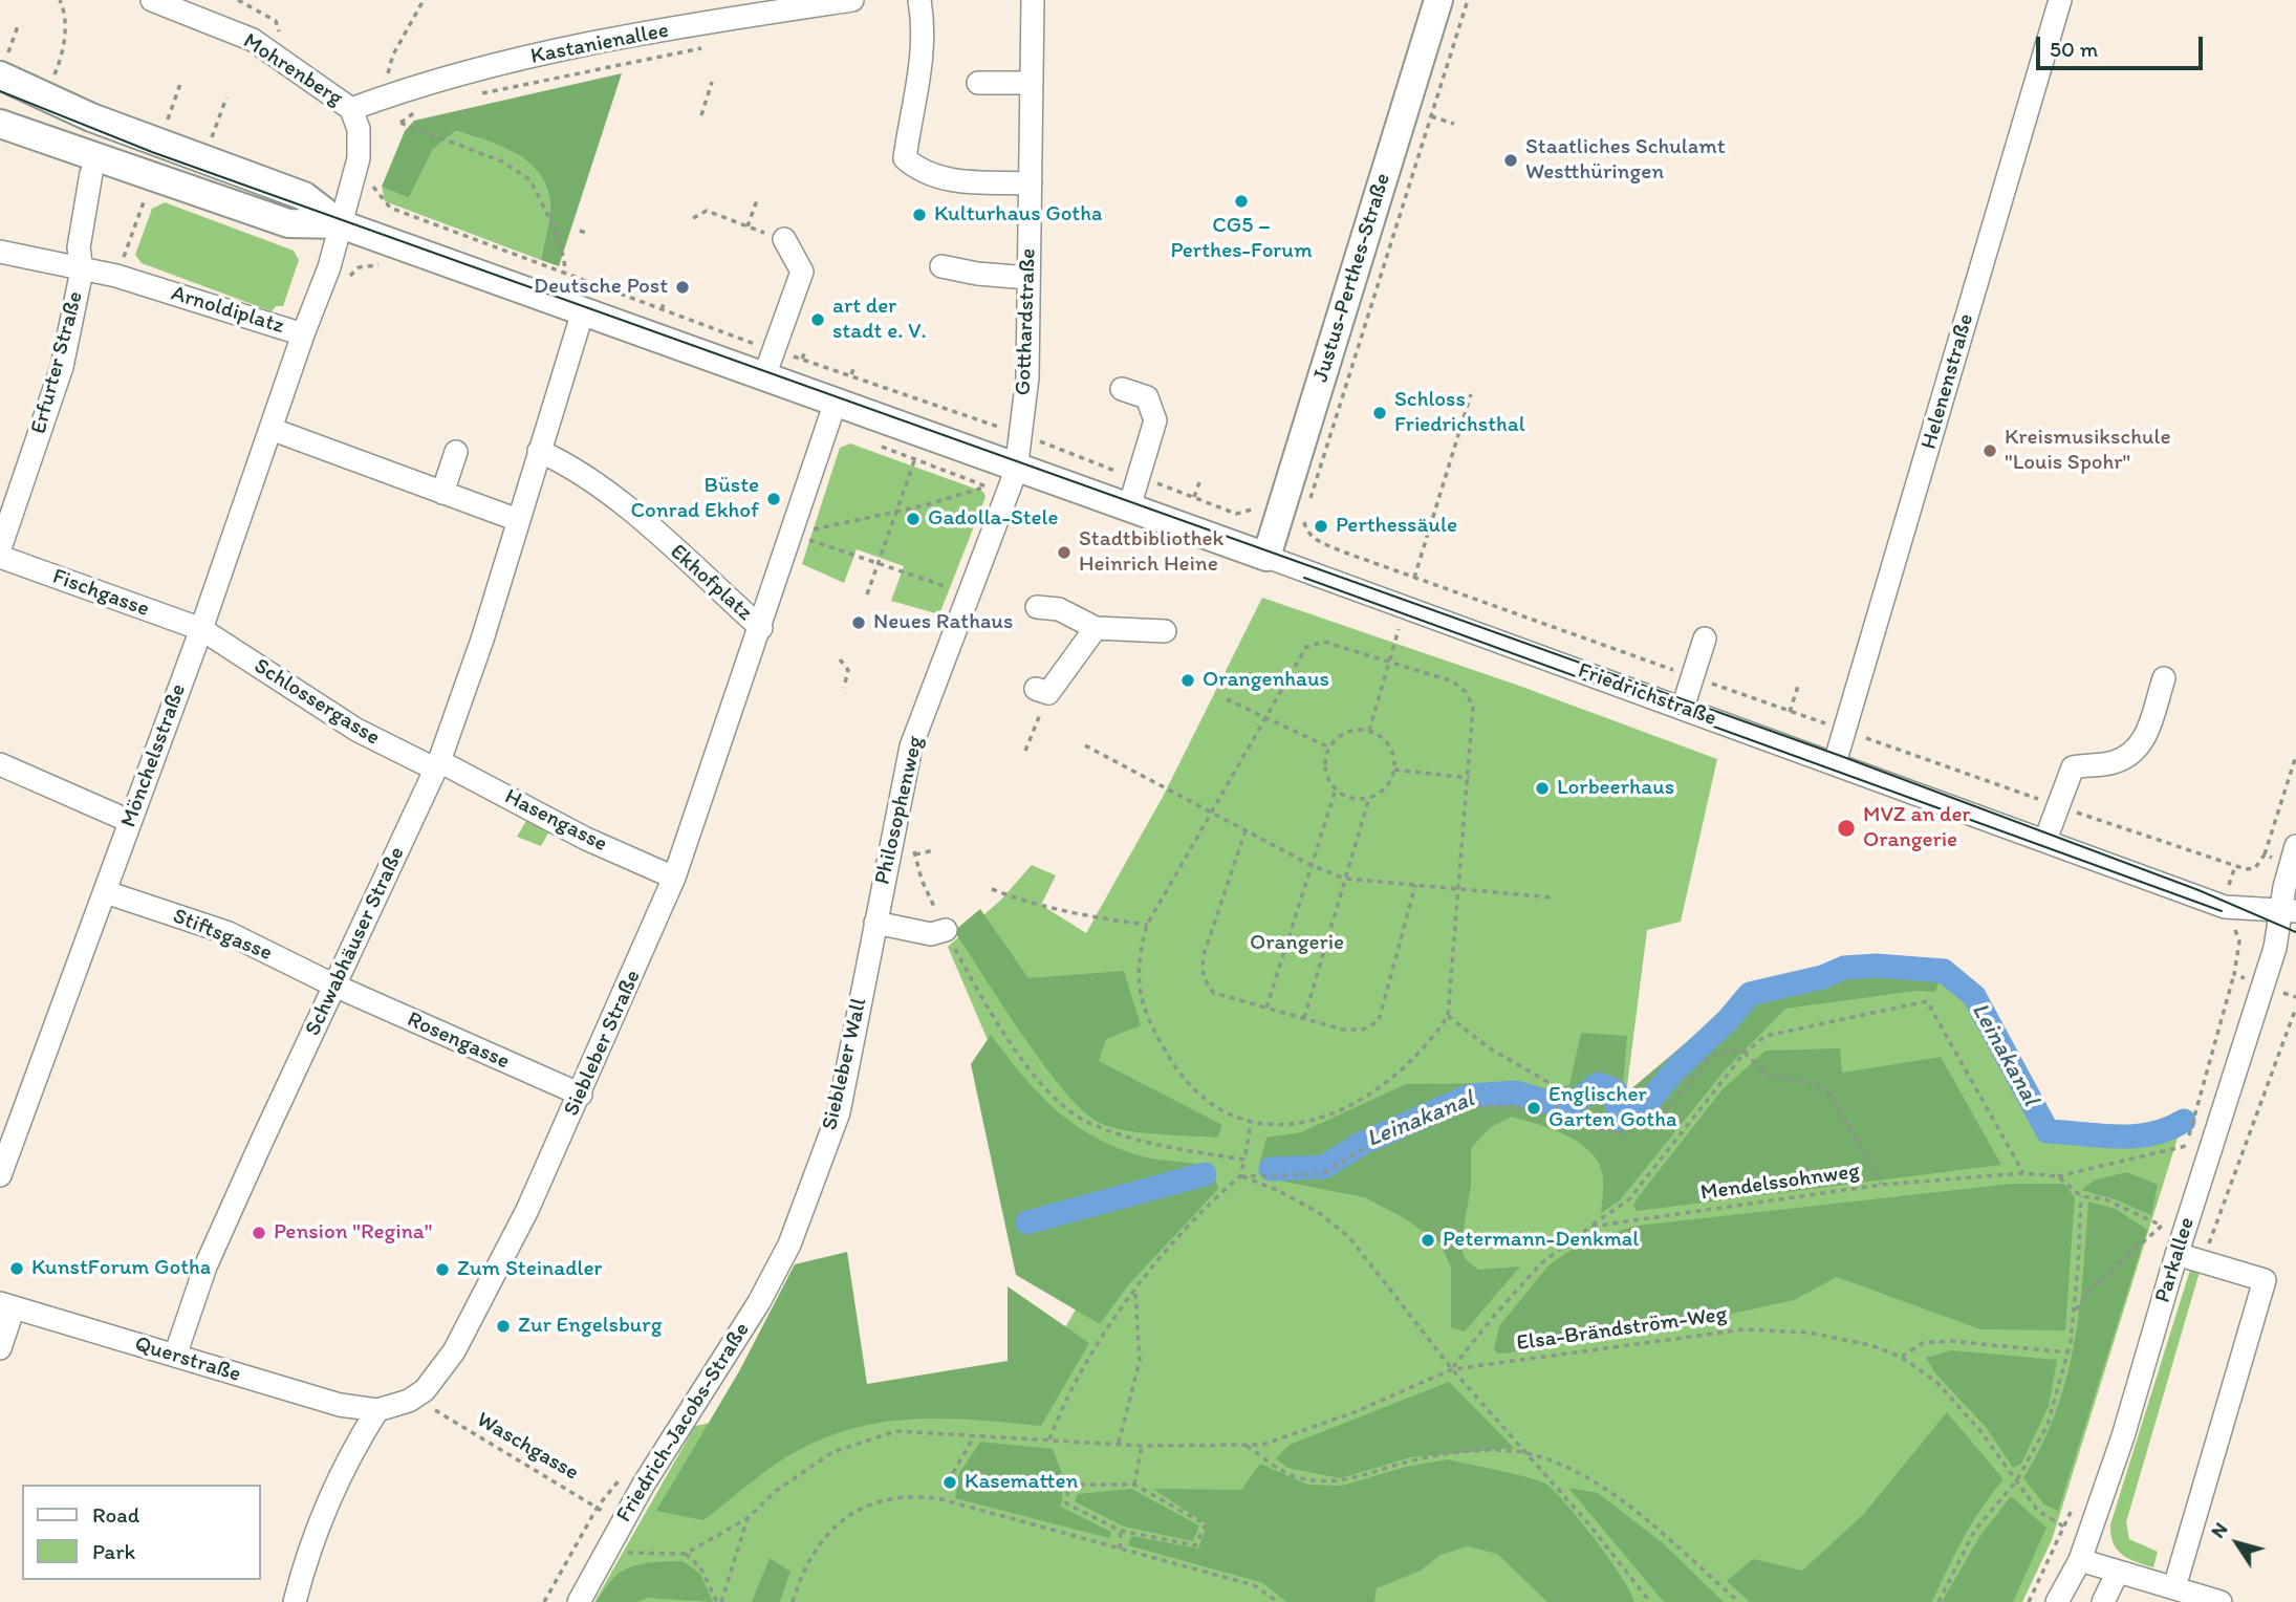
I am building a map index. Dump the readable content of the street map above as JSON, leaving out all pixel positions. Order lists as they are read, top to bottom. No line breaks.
{"streets":{"main road":["Justus-Perthes-Straße","Friedrichstraße"],"street":["Kastanienallee","Mohrenberg","Arnoldiplatz","Gotthardstraße","Erfurter Straße","Helenenstraße","Ekhofplatz","Fischgasse","Schlossergasse","Mönchelsstraße","Philosophenweg","Hasengasse","Stiftsgasse","Schwabhäuser Straße","Rosengasse","Siebleber Straße","Siebleber Wall","Parkallee","Querstraße","Friedrich-Jacobs-Straße"],"path":["Mendelssohnweg","Elsa-Brändström-Weg","Waschgasse"]},"crossings":[["Kastanienallee","Mohrenberg"],["Justus-Perthes-Straße","Friedrichstraße"],["Arnoldiplatz","Erfurter Straße"],["Arnoldiplatz","Mönchelsstraße"],["Gotthardstraße","Friedrichstraße"],["Gotthardstraße","Philosophenweg"],["Helenenstraße","Friedrichstraße"],["Ekhofplatz","Siebleber Straße"],["Fischgasse","Schlossergasse"],["Fischgasse","Mönchelsstraße"],["Friedrichstraße","Philosophenweg"],["Friedrichstraße","Parkallee"],["Schlossergasse","Mönchelsstraße"],["Schlossergasse","Hasengasse"],["Schlossergasse","Schwabhäuser Straße"],["Mönchelsstraße","Stiftsgasse"],["Philosophenweg","Siebleber Wall"],["Hasengasse","Schwabhäuser Straße"],["Hasengasse","Siebleber Straße"],["Stiftsgasse","Schwabhäuser Straße"],["Stiftsgasse","Rosengasse"],["Schwabhäuser Straße","Rosengasse"],["Schwabhäuser Straße","Querstraße"],["Rosengasse","Siebleber Straße"],["Siebleber Straße","Querstraße"],["Siebleber Wall","Friedrich-Jacobs-Straße"],["Mendelssohnweg","Elsa-Brändström-Weg"]],"water":["Leinakanal"],"parks":["Orangerie"],"places":["Staatliches Schulamt Westthüringen","CG5 – Perthes-Forum","Kulturhaus Gotha","Deutsche Post","art der stadt e. V.","Schloss Friedrichsthal","Kreismusikschule \"Louis Spohr\"","Büste Conrad Ekhof","Gadolla-Stele","Perthessäule","Stadtbibliothek Heinrich Heine","Neues Rathaus","Orangenhaus","Lorbeerhaus","MVZ an der Orangerie","Englischer Garten Gotha","Pension \"Regina\"","Petermann-Denkmal","KunstForum Gotha","Zum Steinadler","Zur Engelsburg","Kasematten"],"legend":["Road","Park"],"scale_bar":"50 m","north":"top left"}
